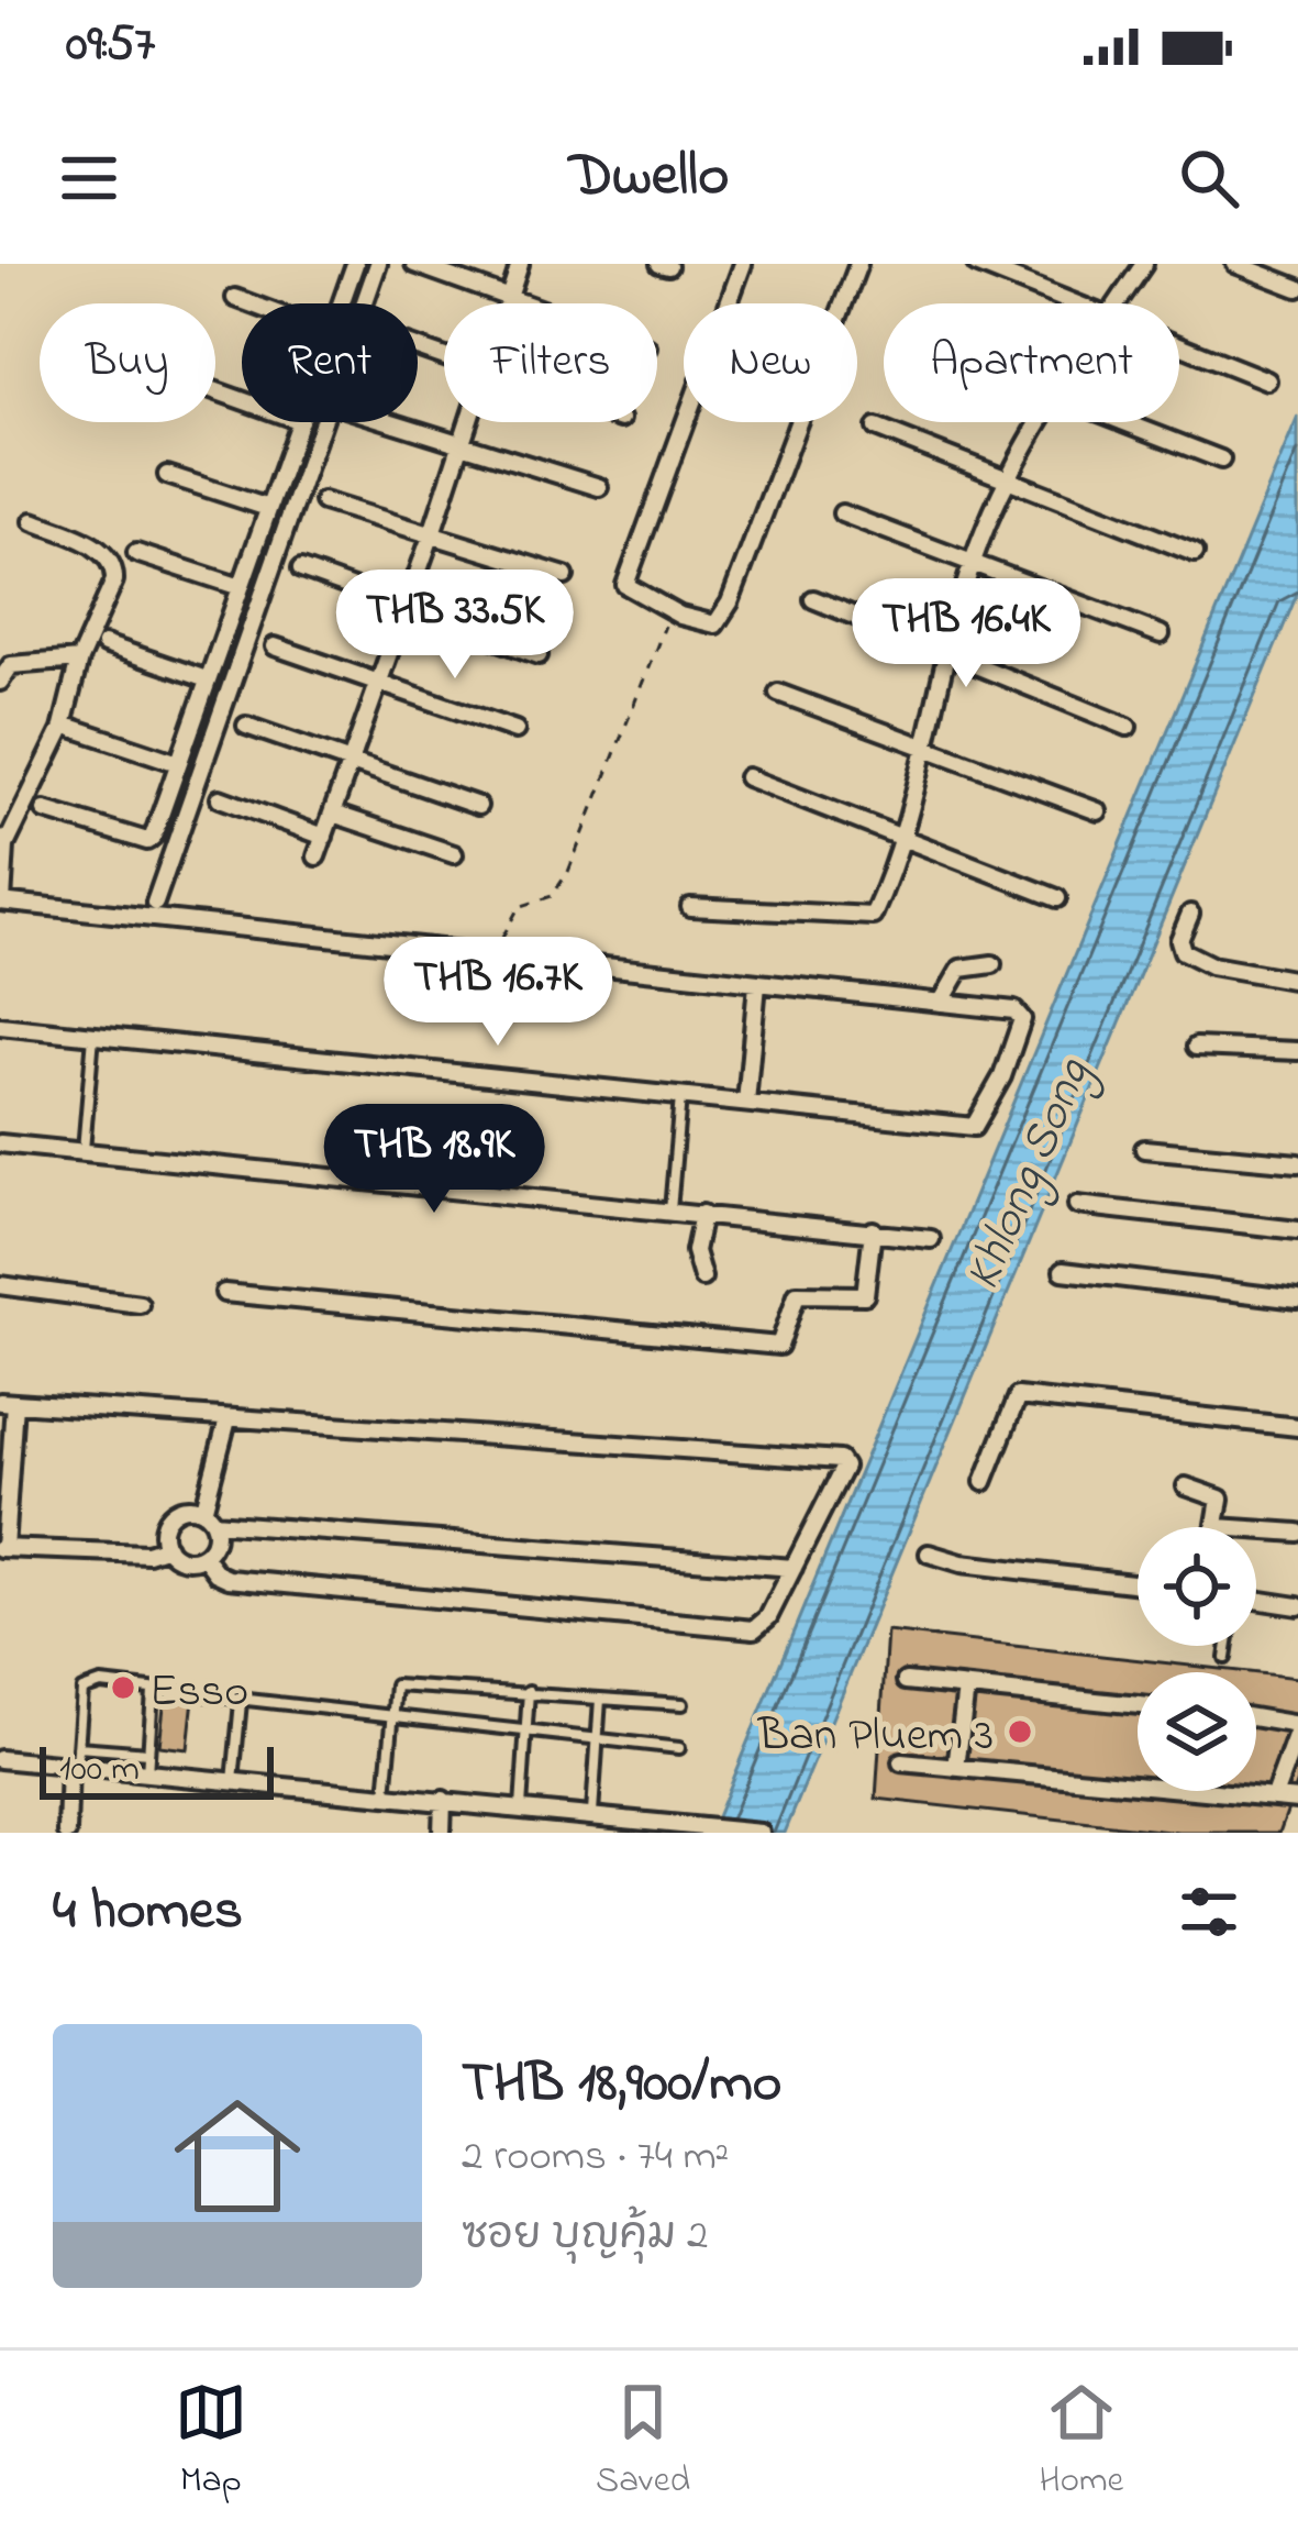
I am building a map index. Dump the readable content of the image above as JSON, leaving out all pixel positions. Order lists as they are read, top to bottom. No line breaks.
{"water":["Khlong Song"],"places":["Esso","Ban Pluem 3"],"scale_bar":"100 m","page":{"status":"09:57","header":"Dwello","chip":["Buy","Rent","Filters","New","Apartment"],"price":["THB 33.5K","THB 16.4K","THB 16.7K","THB 18.9K"],"scale":"100 m","heading":"4 homes","list":[{"name":"THB 18,900/mo","note":"2 rooms · 74 m² · ซอย บุญคุ้ม 2"}],"tabs":["Map","Saved","Home"]}}
